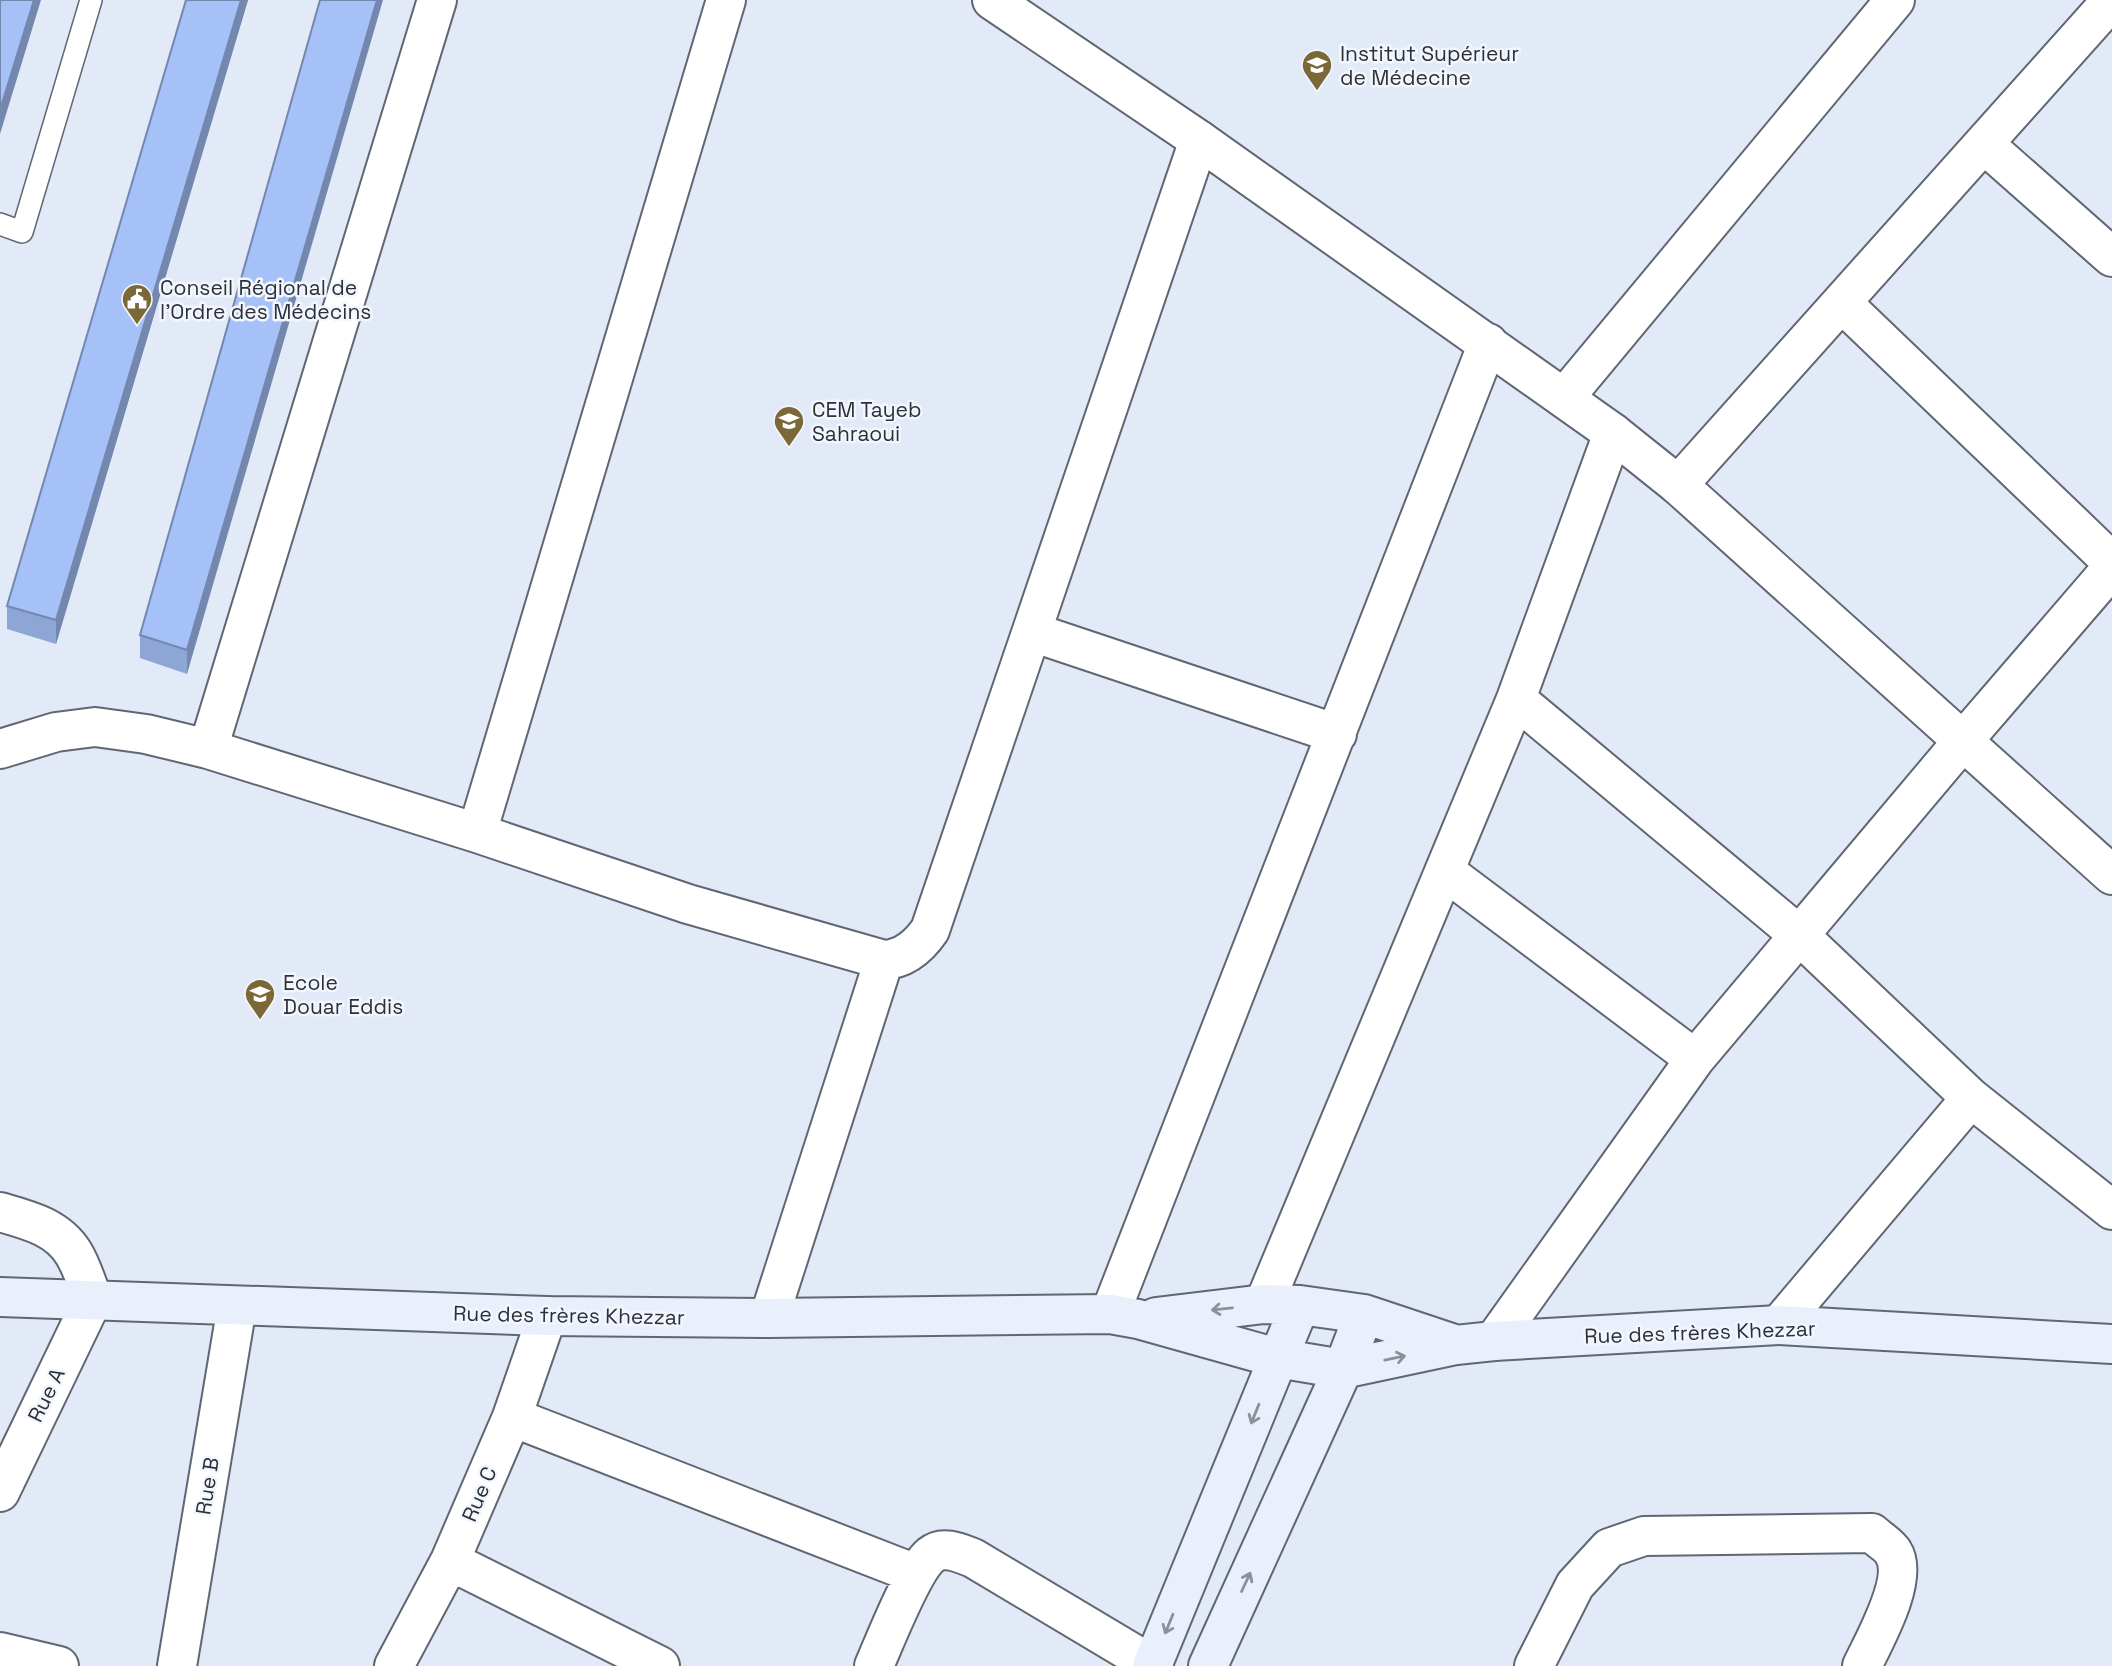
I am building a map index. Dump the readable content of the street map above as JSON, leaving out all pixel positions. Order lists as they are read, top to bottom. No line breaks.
{"streets":{"main road":["Rue des frères Khezzar"],"street":["Rue A","Rue B","Rue C"]},"crossings":[["Rue des frères Khezzar","Rue A"],["Rue des frères Khezzar","Rue B"],["Rue des frères Khezzar","Rue C"]],"places":{"school or university":["Institut Supérieur de Médecine","CEM Tayeb Sahraoui","Ecole Douar Eddis"],"public building":["Conseil Régional de l'Ordre des Médecins"]}}
